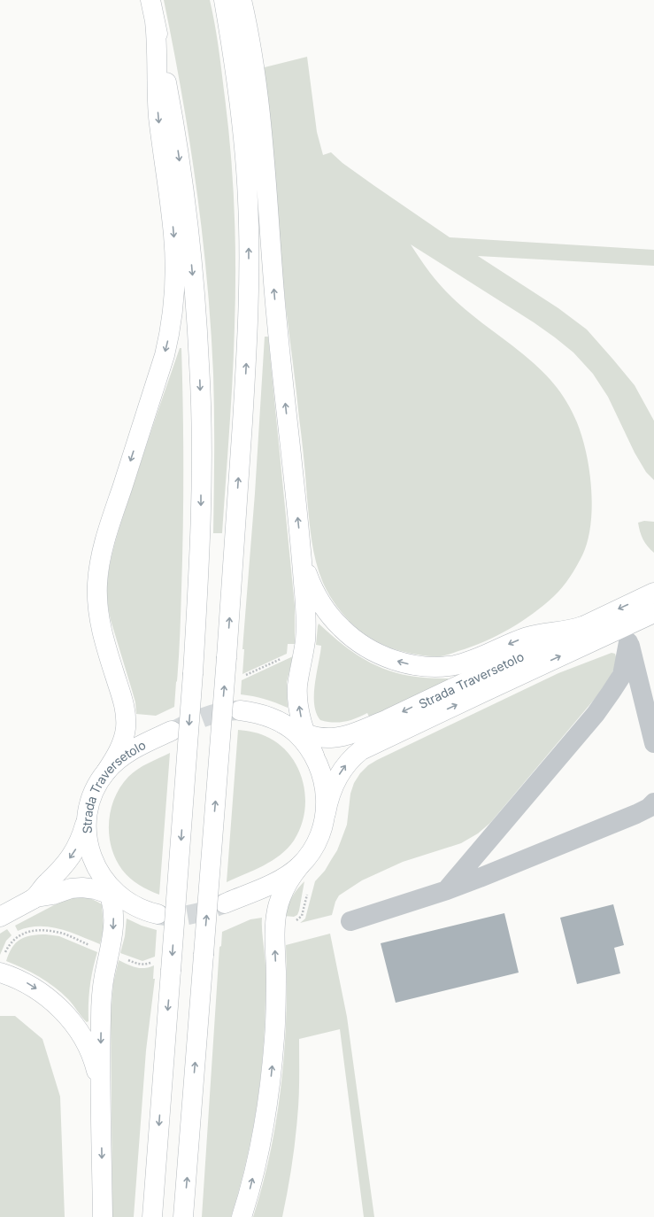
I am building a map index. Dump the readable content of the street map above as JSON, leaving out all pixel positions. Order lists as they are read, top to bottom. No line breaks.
{"streets":{"main road":["Strada Traversetolo"]}}
